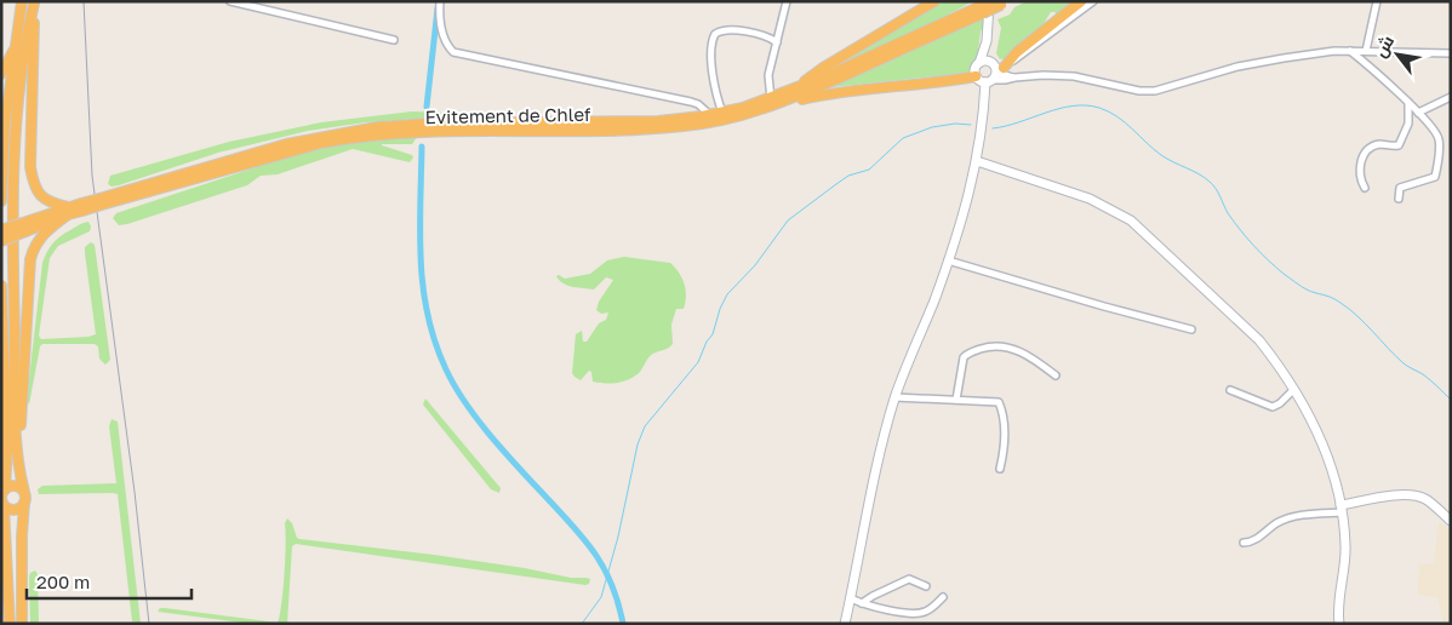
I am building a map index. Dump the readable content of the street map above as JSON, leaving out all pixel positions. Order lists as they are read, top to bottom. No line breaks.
{"streets":{"highway":["Evitement de Chlef"]},"scale_bar":"200 m","north":"top left"}
